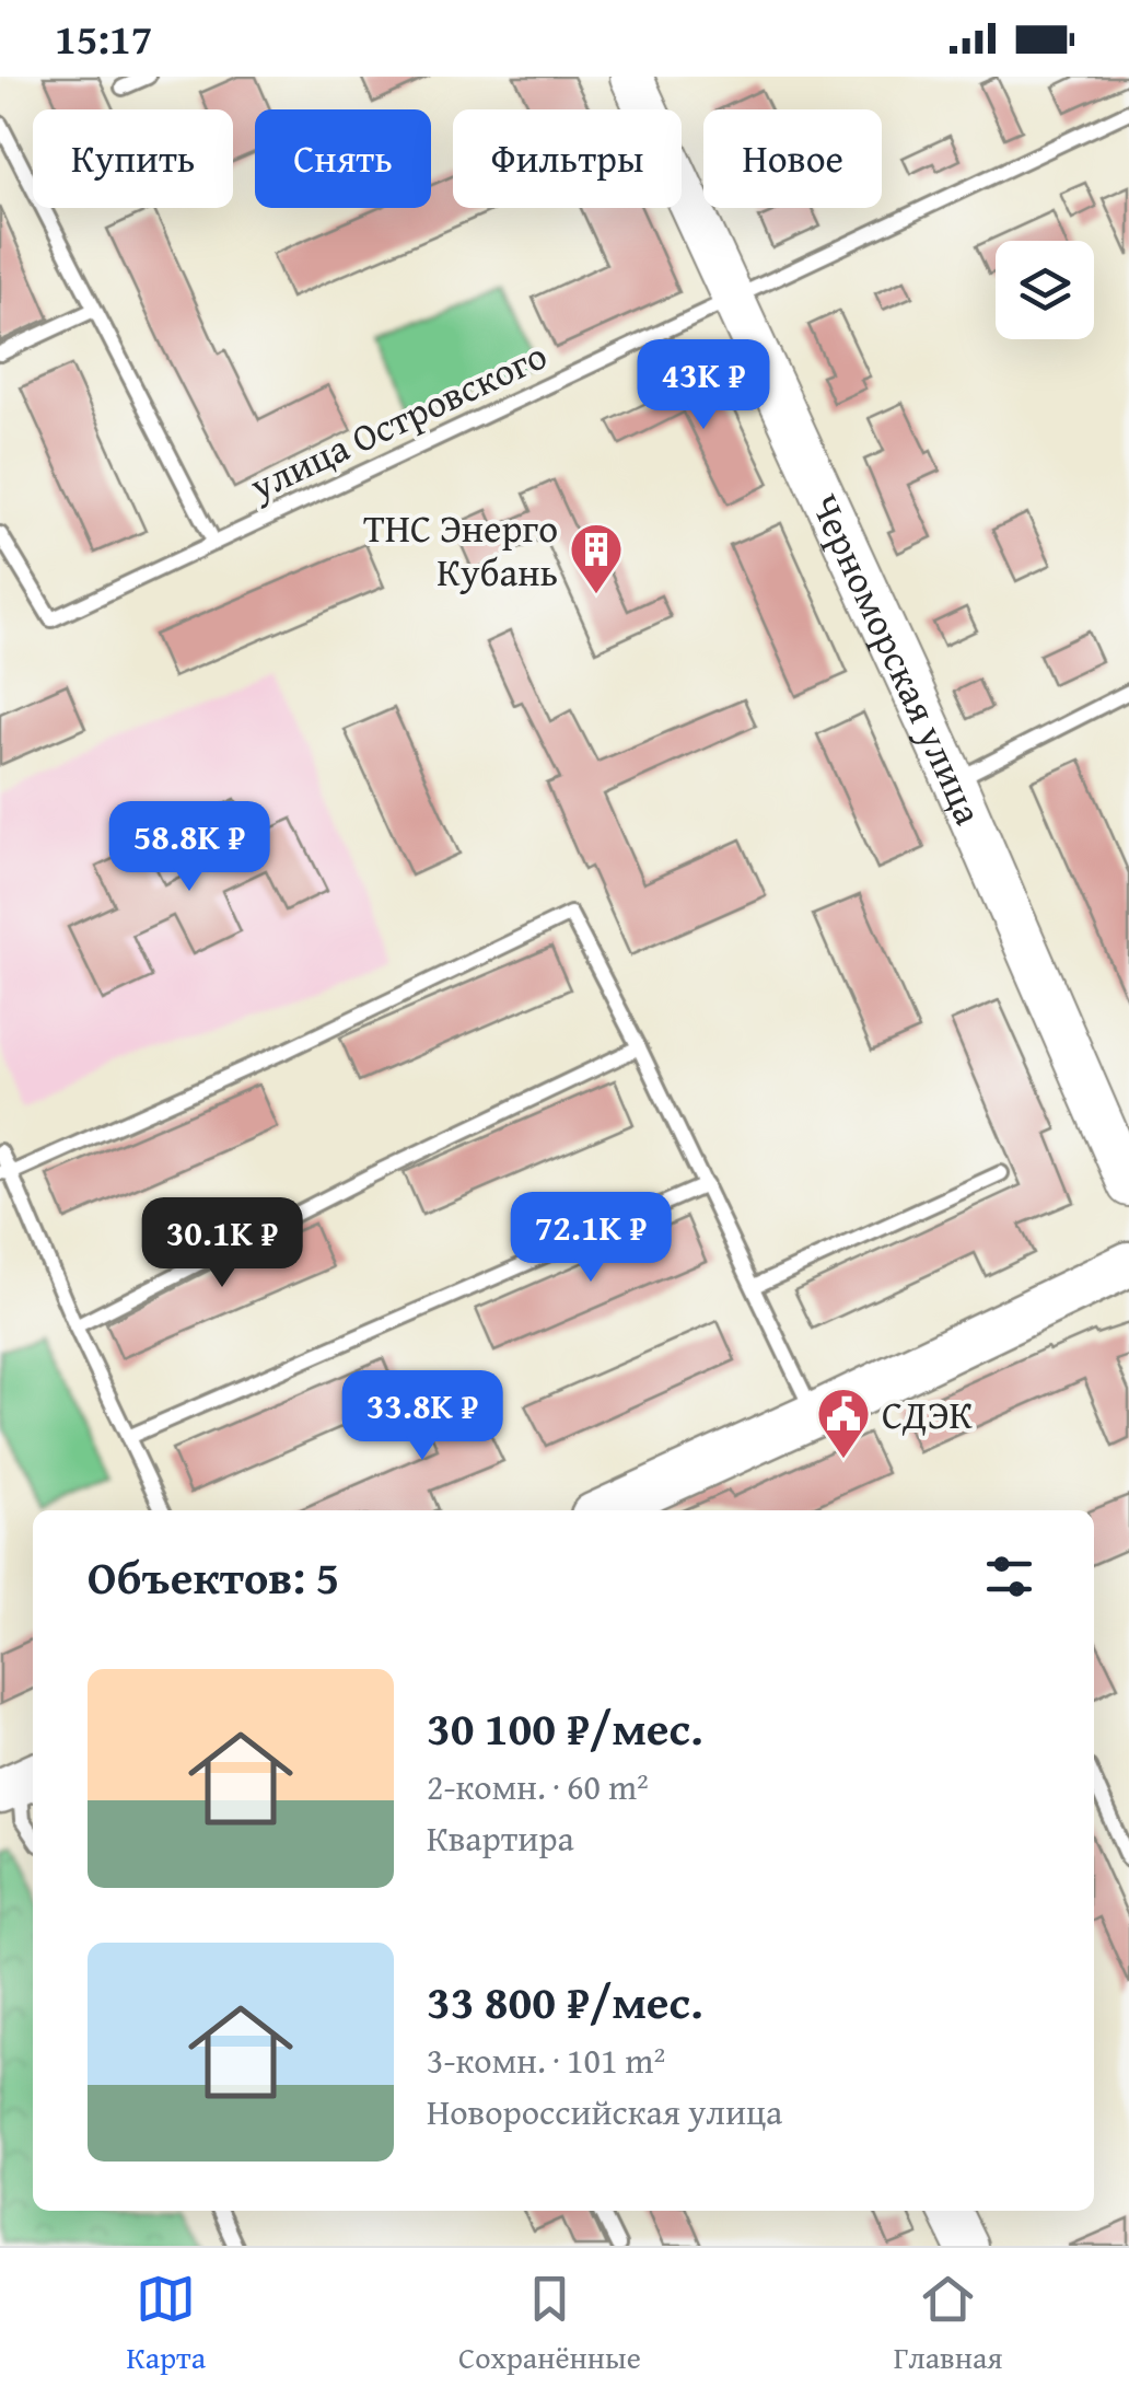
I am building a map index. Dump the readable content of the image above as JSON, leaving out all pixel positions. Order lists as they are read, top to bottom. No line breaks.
{"streets":{"main road":["Черноморская улица"],"lane":["улица Островского"]},"crossings":[["улица Островского","Черноморская улица"]],"places":{"building":["ТНС Энерго Кубань"],"public building":["СДЭК"]},"page":{"status":"15:17","chip":["Купить","Снять","Фильтры","Новое"],"price":["43K ₽","58.8K ₽","72.1K ₽","30.1K ₽","33.8K ₽"],"heading":"Объектов: 5","list":[{"name":"30 100 ₽/мес.","note":"2-комн. · 60 m² · Квартира"},{"name":"33 800 ₽/мес.","note":"3-комн. · 101 m² · Новороссийская улица"}],"tabs":["Карта","Сохранённые","Главная"]}}
